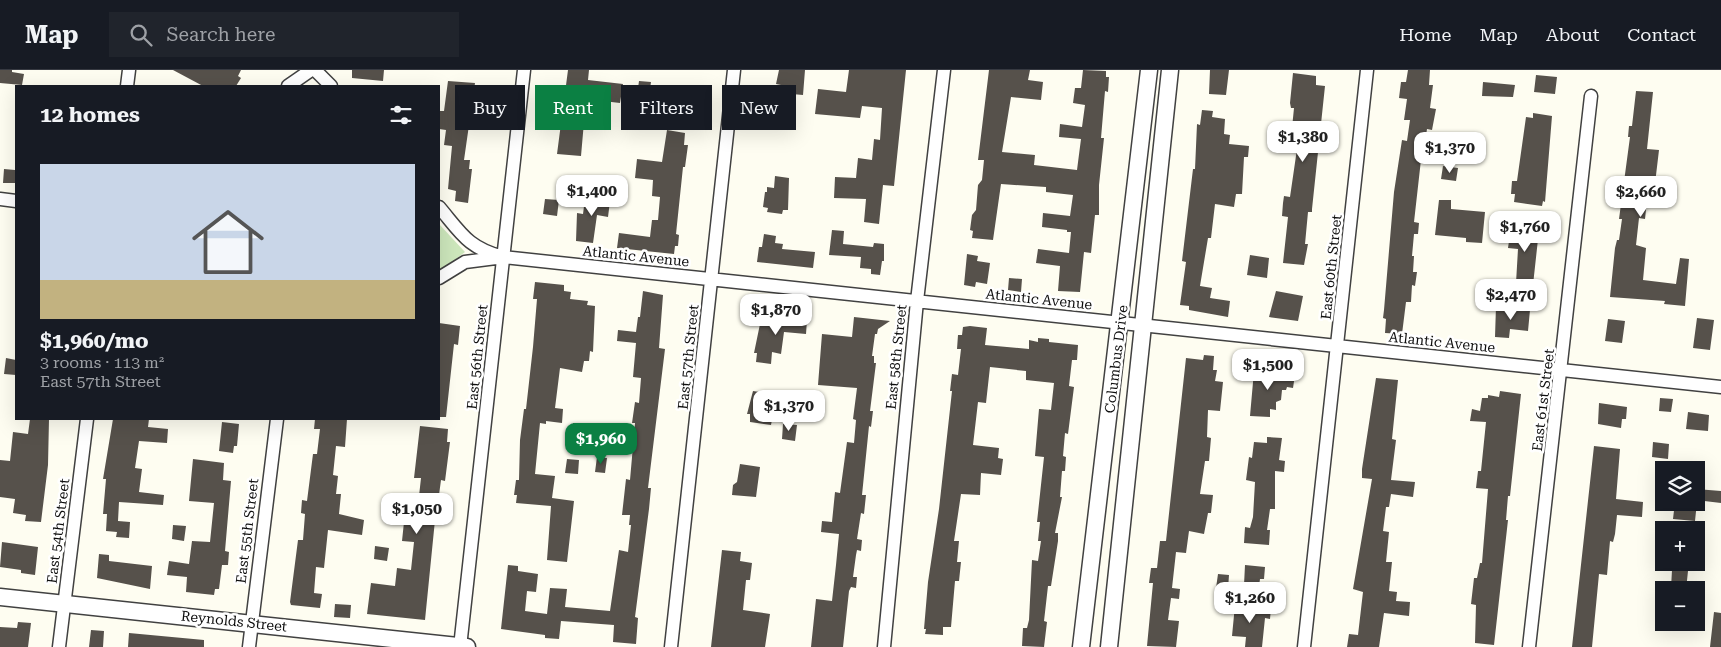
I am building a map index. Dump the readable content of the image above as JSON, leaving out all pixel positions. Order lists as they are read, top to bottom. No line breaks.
{"streets":{"street":["Atlantic Avenue","East 60th Street","East 56th Street","East 57th Street","East 58th Street","Columbus Drive","East 61st Street","East 54th Street","East 55th Street","Reynolds Street"]},"crossings":[["Atlantic Avenue","East 60th Street"],["Atlantic Avenue","East 56th Street"],["Atlantic Avenue","East 57th Street"],["Atlantic Avenue","East 58th Street"],["Atlantic Avenue","Columbus Drive"],["Atlantic Avenue","East 61st Street"],["East 56th Street","Reynolds Street"],["East 54th Street","Reynolds Street"],["East 55th Street","Reynolds Street"]],"page":{"header":"Map","search":"Search here","nav":["Home","Map","About","Contact"],"chip":["Buy","Rent","Filters","New"],"heading":"12 homes","price":["$1,380","$1,370","$1,400","$2,660","$1,760","$2,470","$1,870","$1,500","$1,370","$1,960","$1,050","$1,260"],"list":[{"name":"$1,960/mo","note":"3 rooms · 113 m² · East 57th Street"}],"map_buttons":["+","−"]}}
